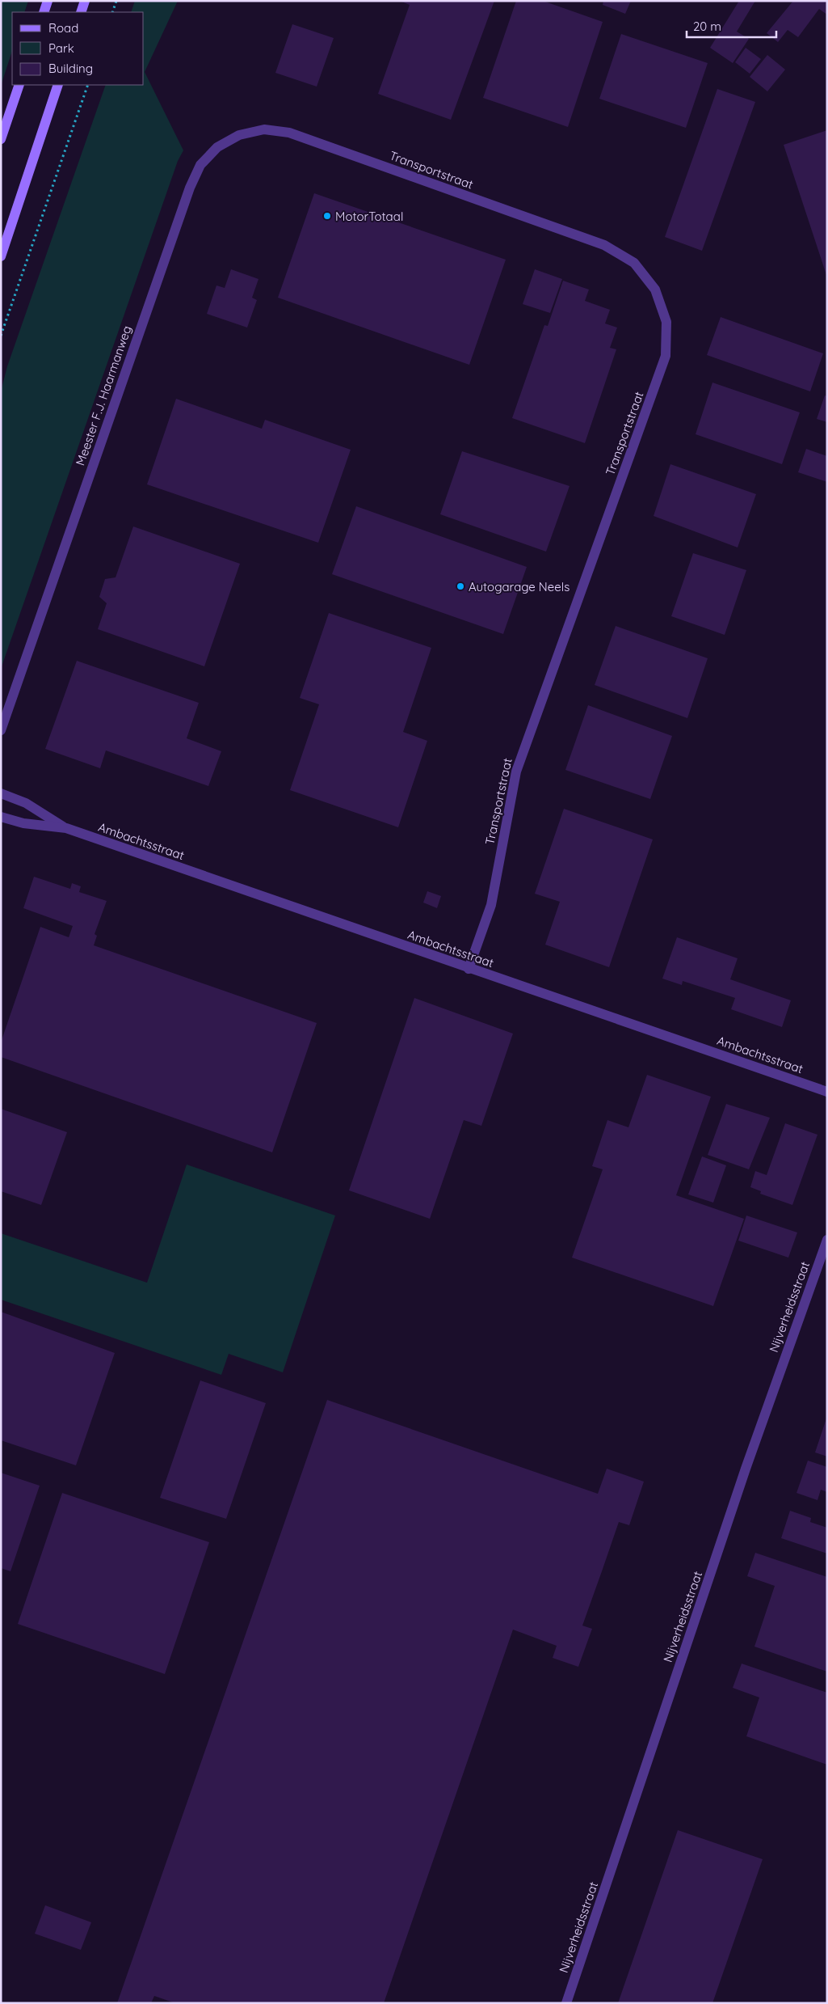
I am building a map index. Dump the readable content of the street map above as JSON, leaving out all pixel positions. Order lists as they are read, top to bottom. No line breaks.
{"streets":{"street":["Transportstraat","Meester F.J. Haarmanweg","Ambachtsstraat","Nijverheidsstraat"]},"crossings":[["Transportstraat","Meester F.J. Haarmanweg"],["Transportstraat","Ambachtsstraat"]],"places":["MotorTotaal","Autogarage Neels"],"legend":["Road","Park","Building"],"scale_bar":"20 m"}
